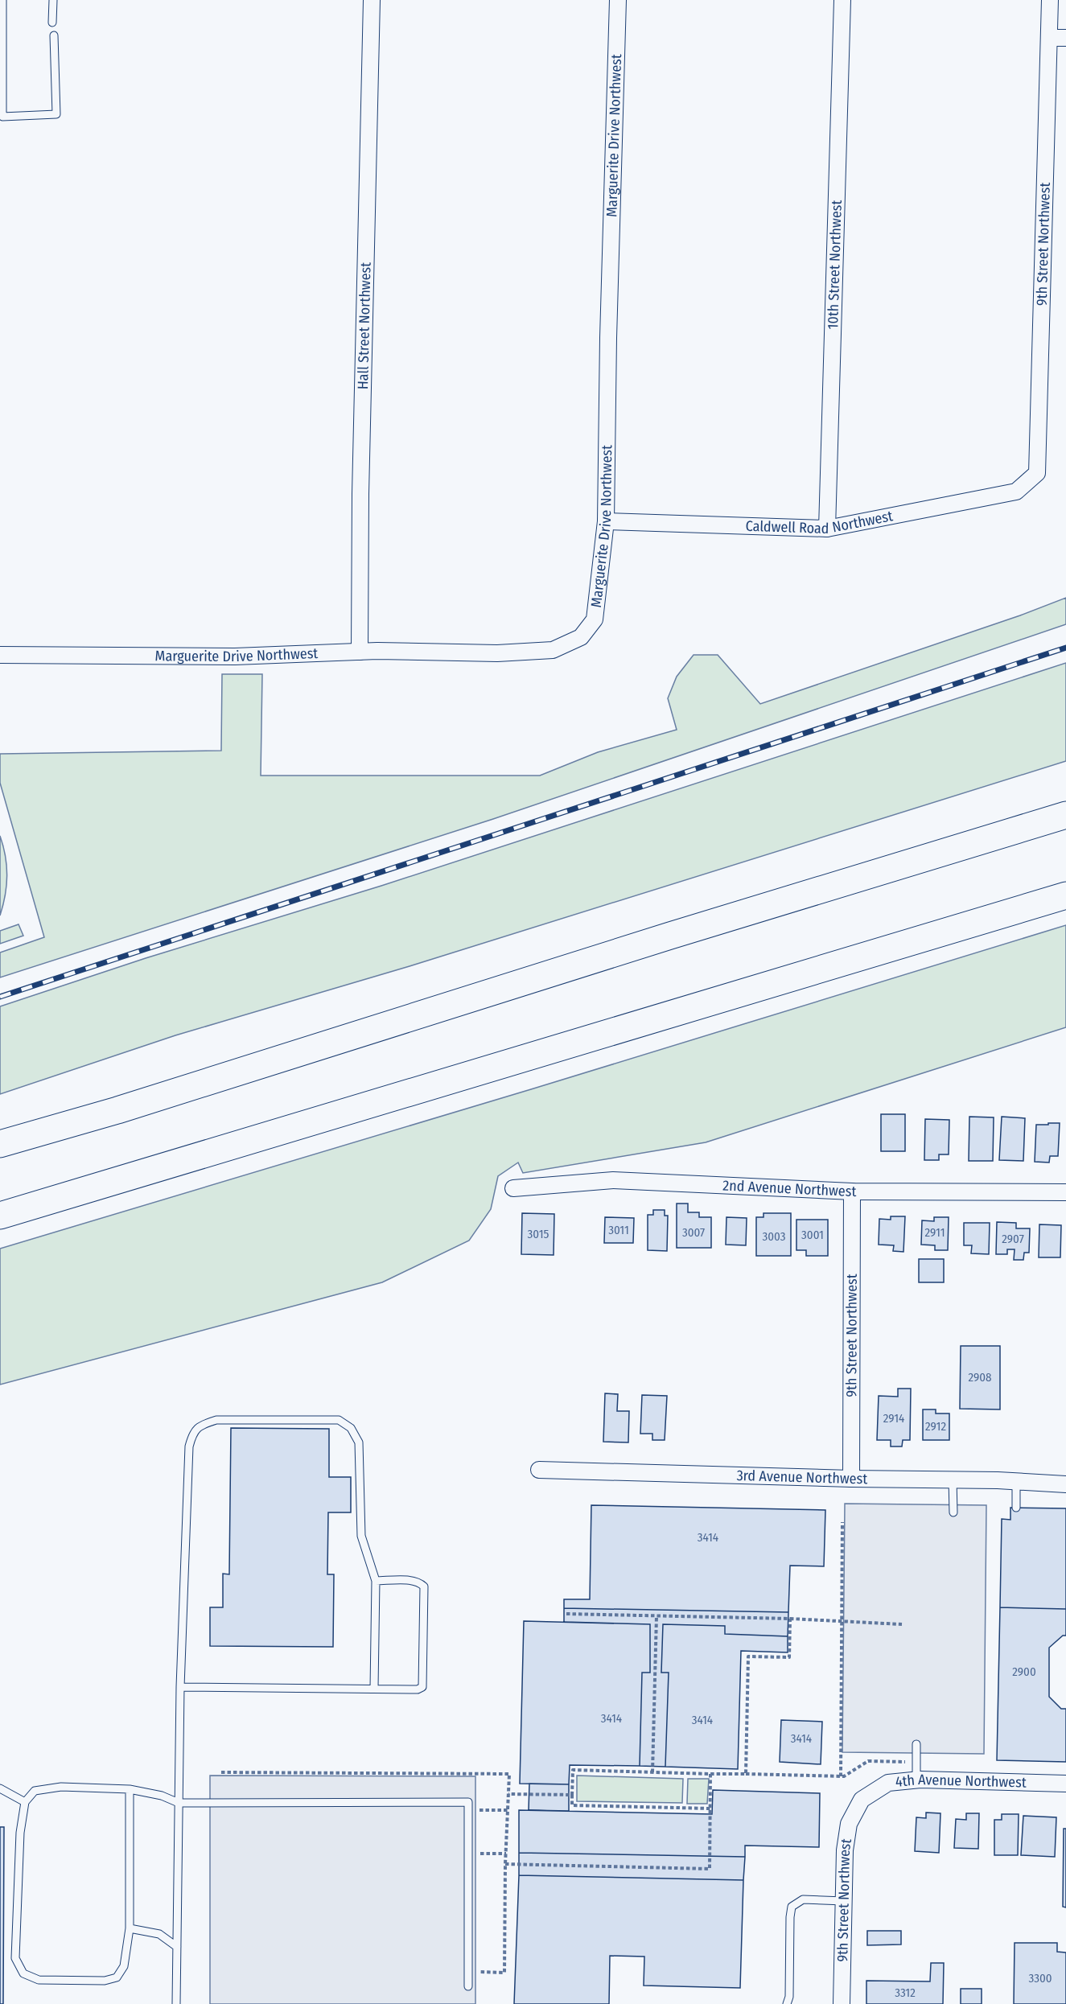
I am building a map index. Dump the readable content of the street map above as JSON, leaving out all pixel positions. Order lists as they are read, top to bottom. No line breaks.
{"streets":{"street":["Marguerite Drive Northwest","9th Street Northwest","10th Street Northwest","Hall Street Northwest","Caldwell Road Northwest","2nd Avenue Northwest","3rd Avenue Northwest","4th Avenue Northwest"]},"crossings":[["Marguerite Drive Northwest","Hall Street Northwest"],["Marguerite Drive Northwest","Caldwell Road Northwest"],["9th Street Northwest","Caldwell Road Northwest"],["9th Street Northwest","2nd Avenue Northwest"],["9th Street Northwest","3rd Avenue Northwest"],["9th Street Northwest","4th Avenue Northwest"],["10th Street Northwest","Caldwell Road Northwest"]],"house_numbers":["3011","3007","2911","3015","3001","3003","2907","2908","2914","2912","3414","2900","3414","3414","3414","3300","3312"]}
